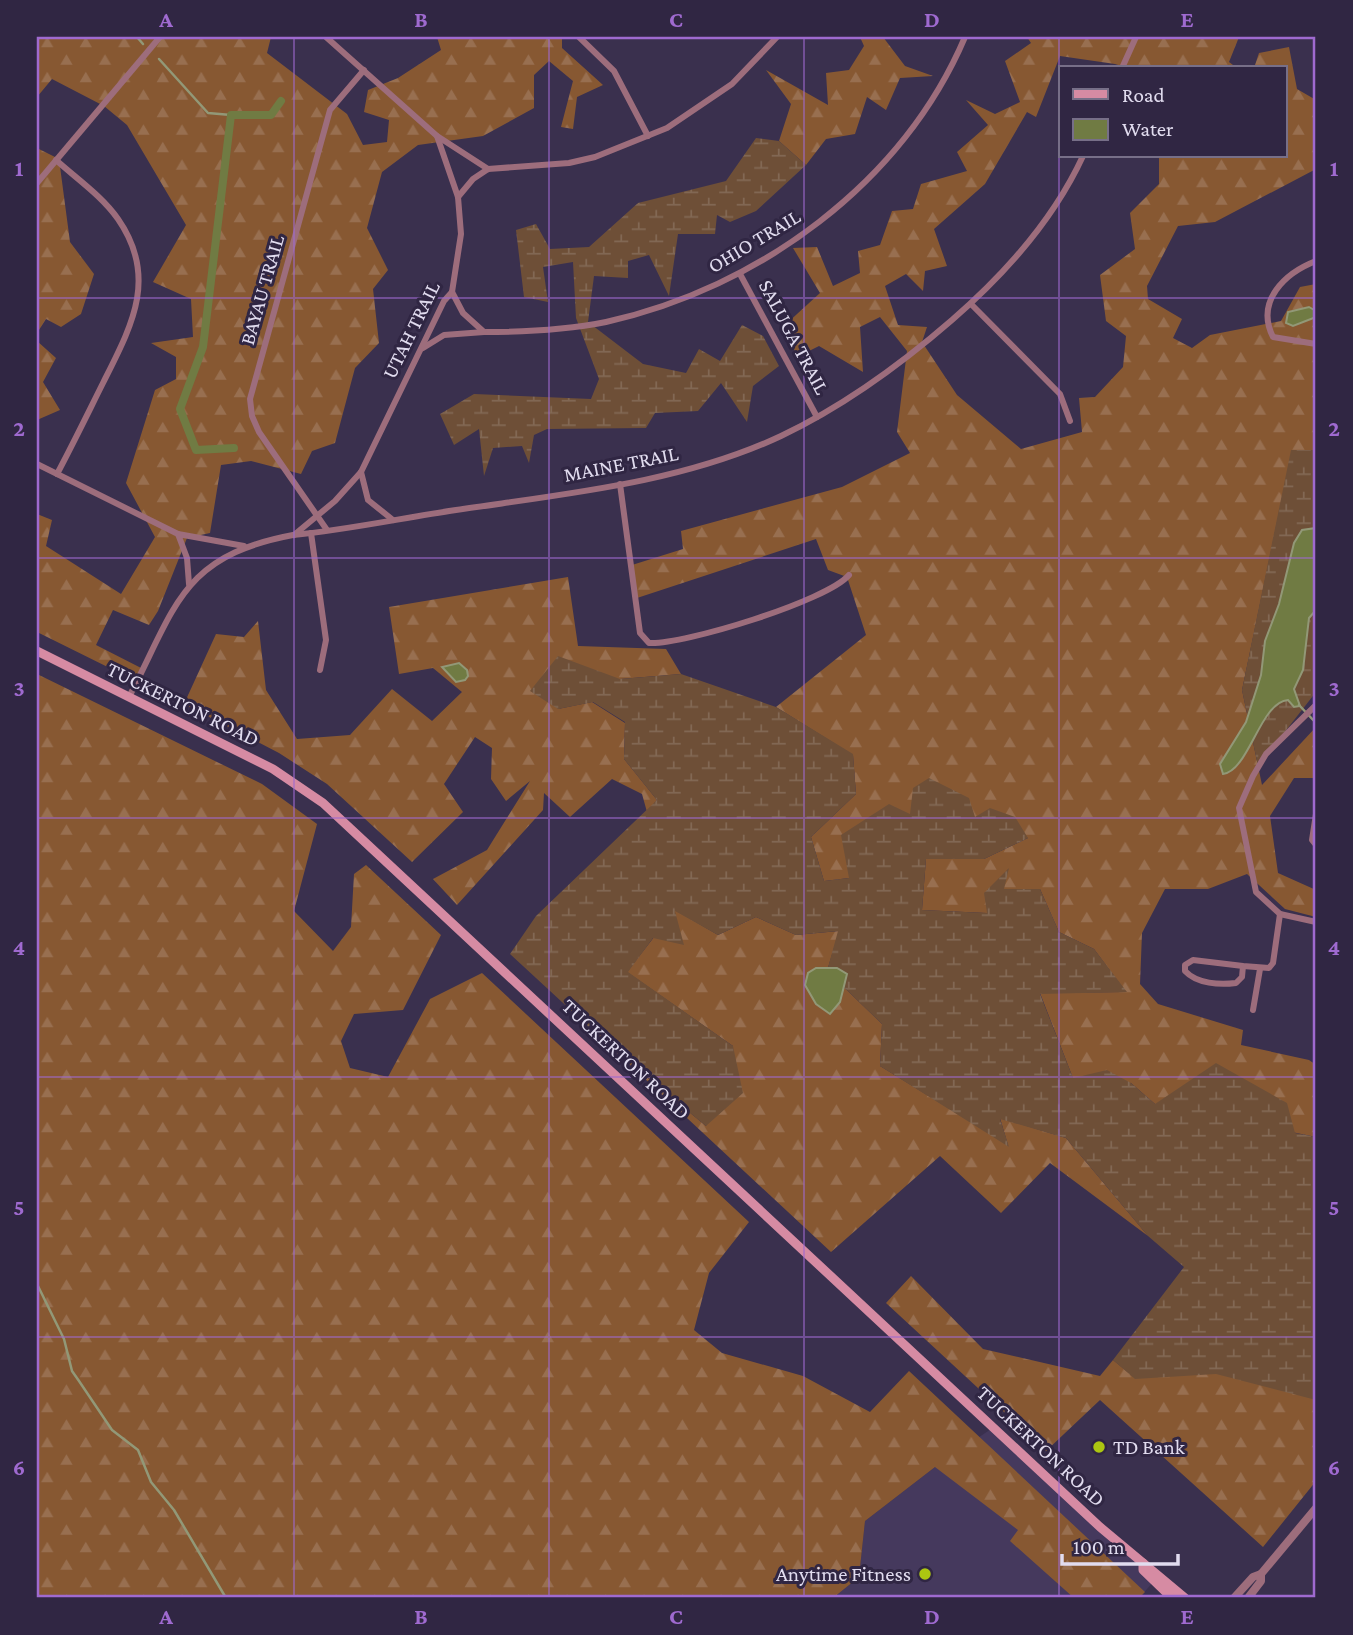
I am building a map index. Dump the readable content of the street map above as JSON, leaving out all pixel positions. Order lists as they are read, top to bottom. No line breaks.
{"streets":{"main road":["TUCKERTON ROAD"],"street":["OHIO TRAIL","BAYAU TRAIL","UTAH TRAIL","SALUGA TRAIL","MAINE TRAIL"]},"crossings":[["OHIO TRAIL","UTAH TRAIL"],["OHIO TRAIL","SALUGA TRAIL"],["BAYAU TRAIL","UTAH TRAIL"],["UTAH TRAIL","MAINE TRAIL"],["SALUGA TRAIL","MAINE TRAIL"],["MAINE TRAIL","TUCKERTON ROAD"]],"places":["TD Bank","Anytime Fitness"],"legend":["Road","Water"],"scale_bar":"100 m","grid":{"columns":["A","B","C","D","E"],"rows":["1","2","3","4","5","6"]}}
